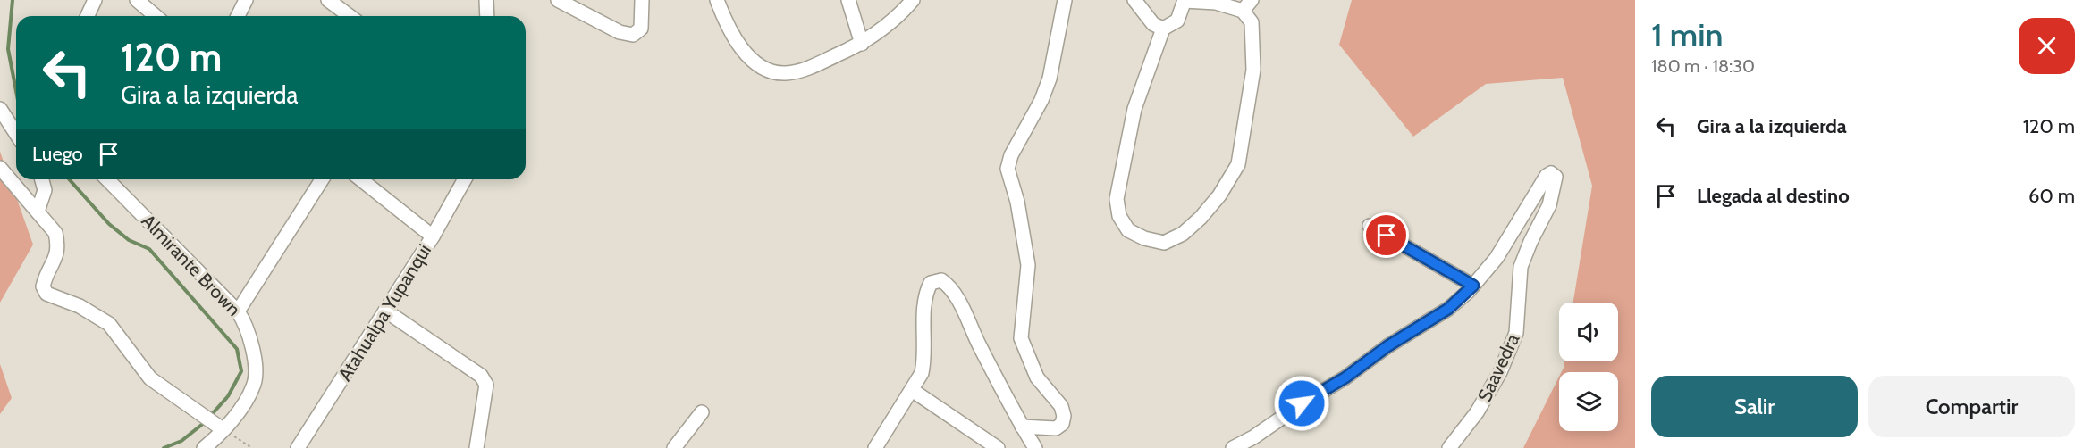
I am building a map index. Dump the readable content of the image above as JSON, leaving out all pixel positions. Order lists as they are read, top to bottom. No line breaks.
{"streets":{"street":["Almirante Brown","Atahualpa Yupanqui","Saavedra"]},"page":{"heading":["1 min","180 m · 18:30"],"turn":["120 m","Gira a la izquierda"],"list":[{"name":"Gira a la izquierda","value":"120 m"},{"name":"Llegada al destino","value":"60 m"}],"then":"Luego","buttons":["Salir","Compartir"]}}
